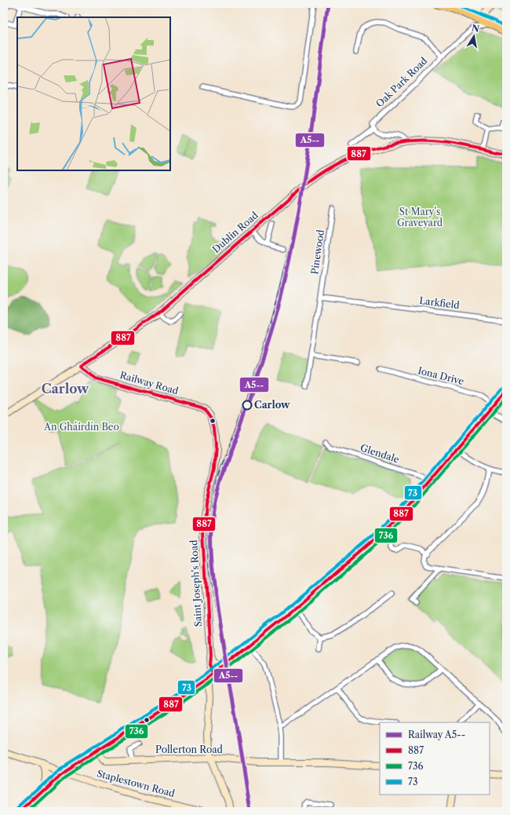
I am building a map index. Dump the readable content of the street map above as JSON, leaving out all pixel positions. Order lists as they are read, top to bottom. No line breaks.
{"streets":{"main road":["Dublin Road","Railway Road","Saint Joseph's Road","Pollerton Road","Staplestown Road"],"street":["Oak Park Road","Pinewood","Larkfield","Iona Drive","Glendale"]},"crossings":[["Dublin Road","Railway Road"],["Pinewood","Larkfield"],["Railway Road","Saint Joseph's Road"]],"districts":["Carlow"],"parks":["St Mary's Graveyard","An Gháirdín Beo"],"places":["Carlow"],"lines":["rail line A5--","transit line 73","transit line 887","transit line 736"],"legend":["Railway A5--","887","736","73"],"north":"top"}
